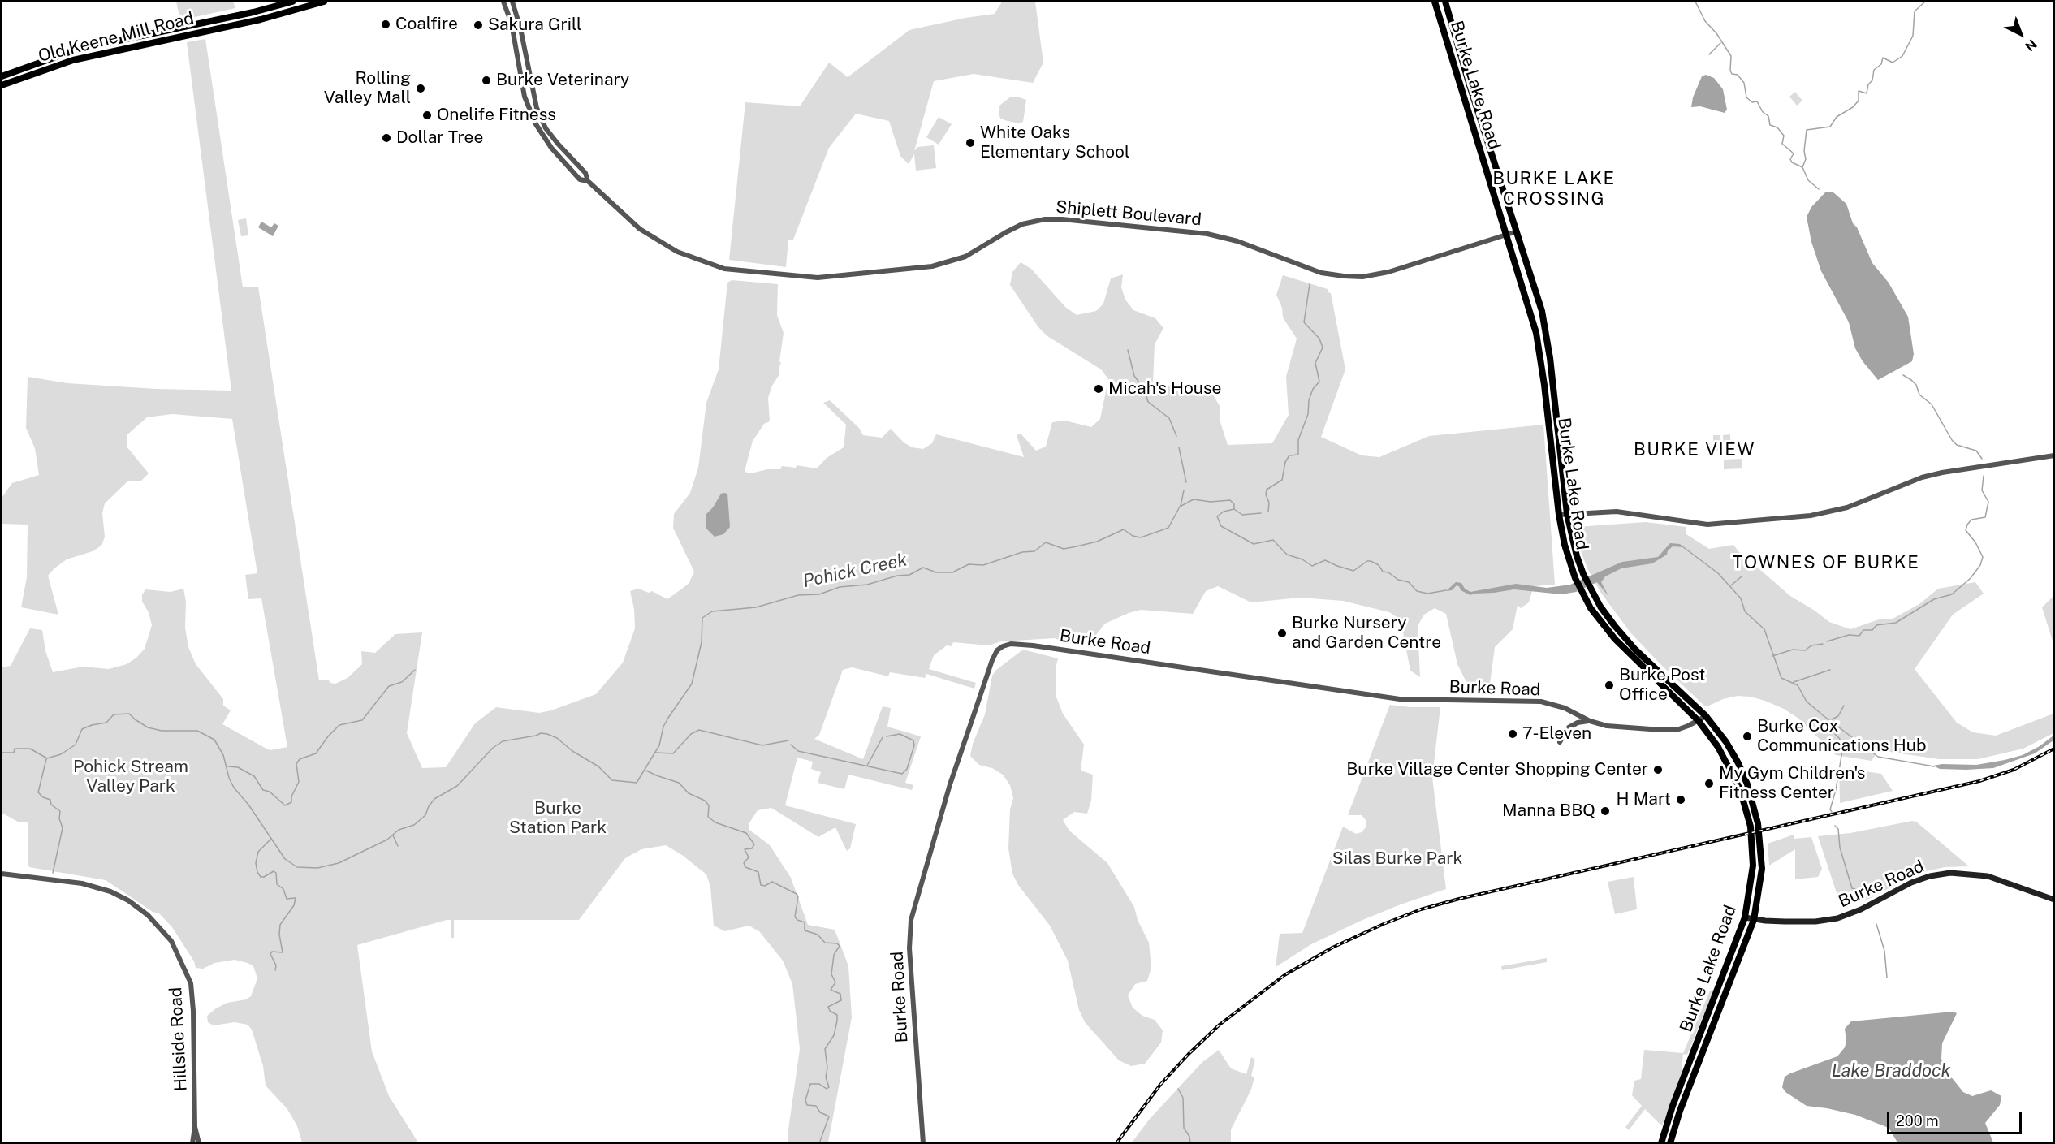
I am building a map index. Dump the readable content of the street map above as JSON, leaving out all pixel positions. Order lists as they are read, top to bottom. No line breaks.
{"streets":{"main road":["Old Keene Mill Road","Burke Lake Road","Burke Road"],"street":["Shiplett Boulevard","Hillside Road"]},"crossings":[["Burke Lake Road","Shiplett Boulevard"],["Burke Lake Road","Burke Road"]],"districts":["BURKE LAKE CROSSING","BURKE VIEW","TOWNES OF BURKE"],"water":["Pohick Creek","Lake Braddock"],"parks":["Pohick Stream Valley Park","Burke Station Park","Silas Burke Park"],"places":["Coalfire","Sakura Grill","Burke Veterinary","Rolling Valley Mall","Onelife Fitness","Dollar Tree","White Oaks Elementary School","Micah's House","Burke Nursery and Garden Centre","Burke Post Office","7-Eleven","Burke Cox Communications Hub","Burke Village Center Shopping Center","My Gym Children's Fitness Center","H Mart","Manna BBQ"],"scale_bar":"200 m","north":"bottom right"}
